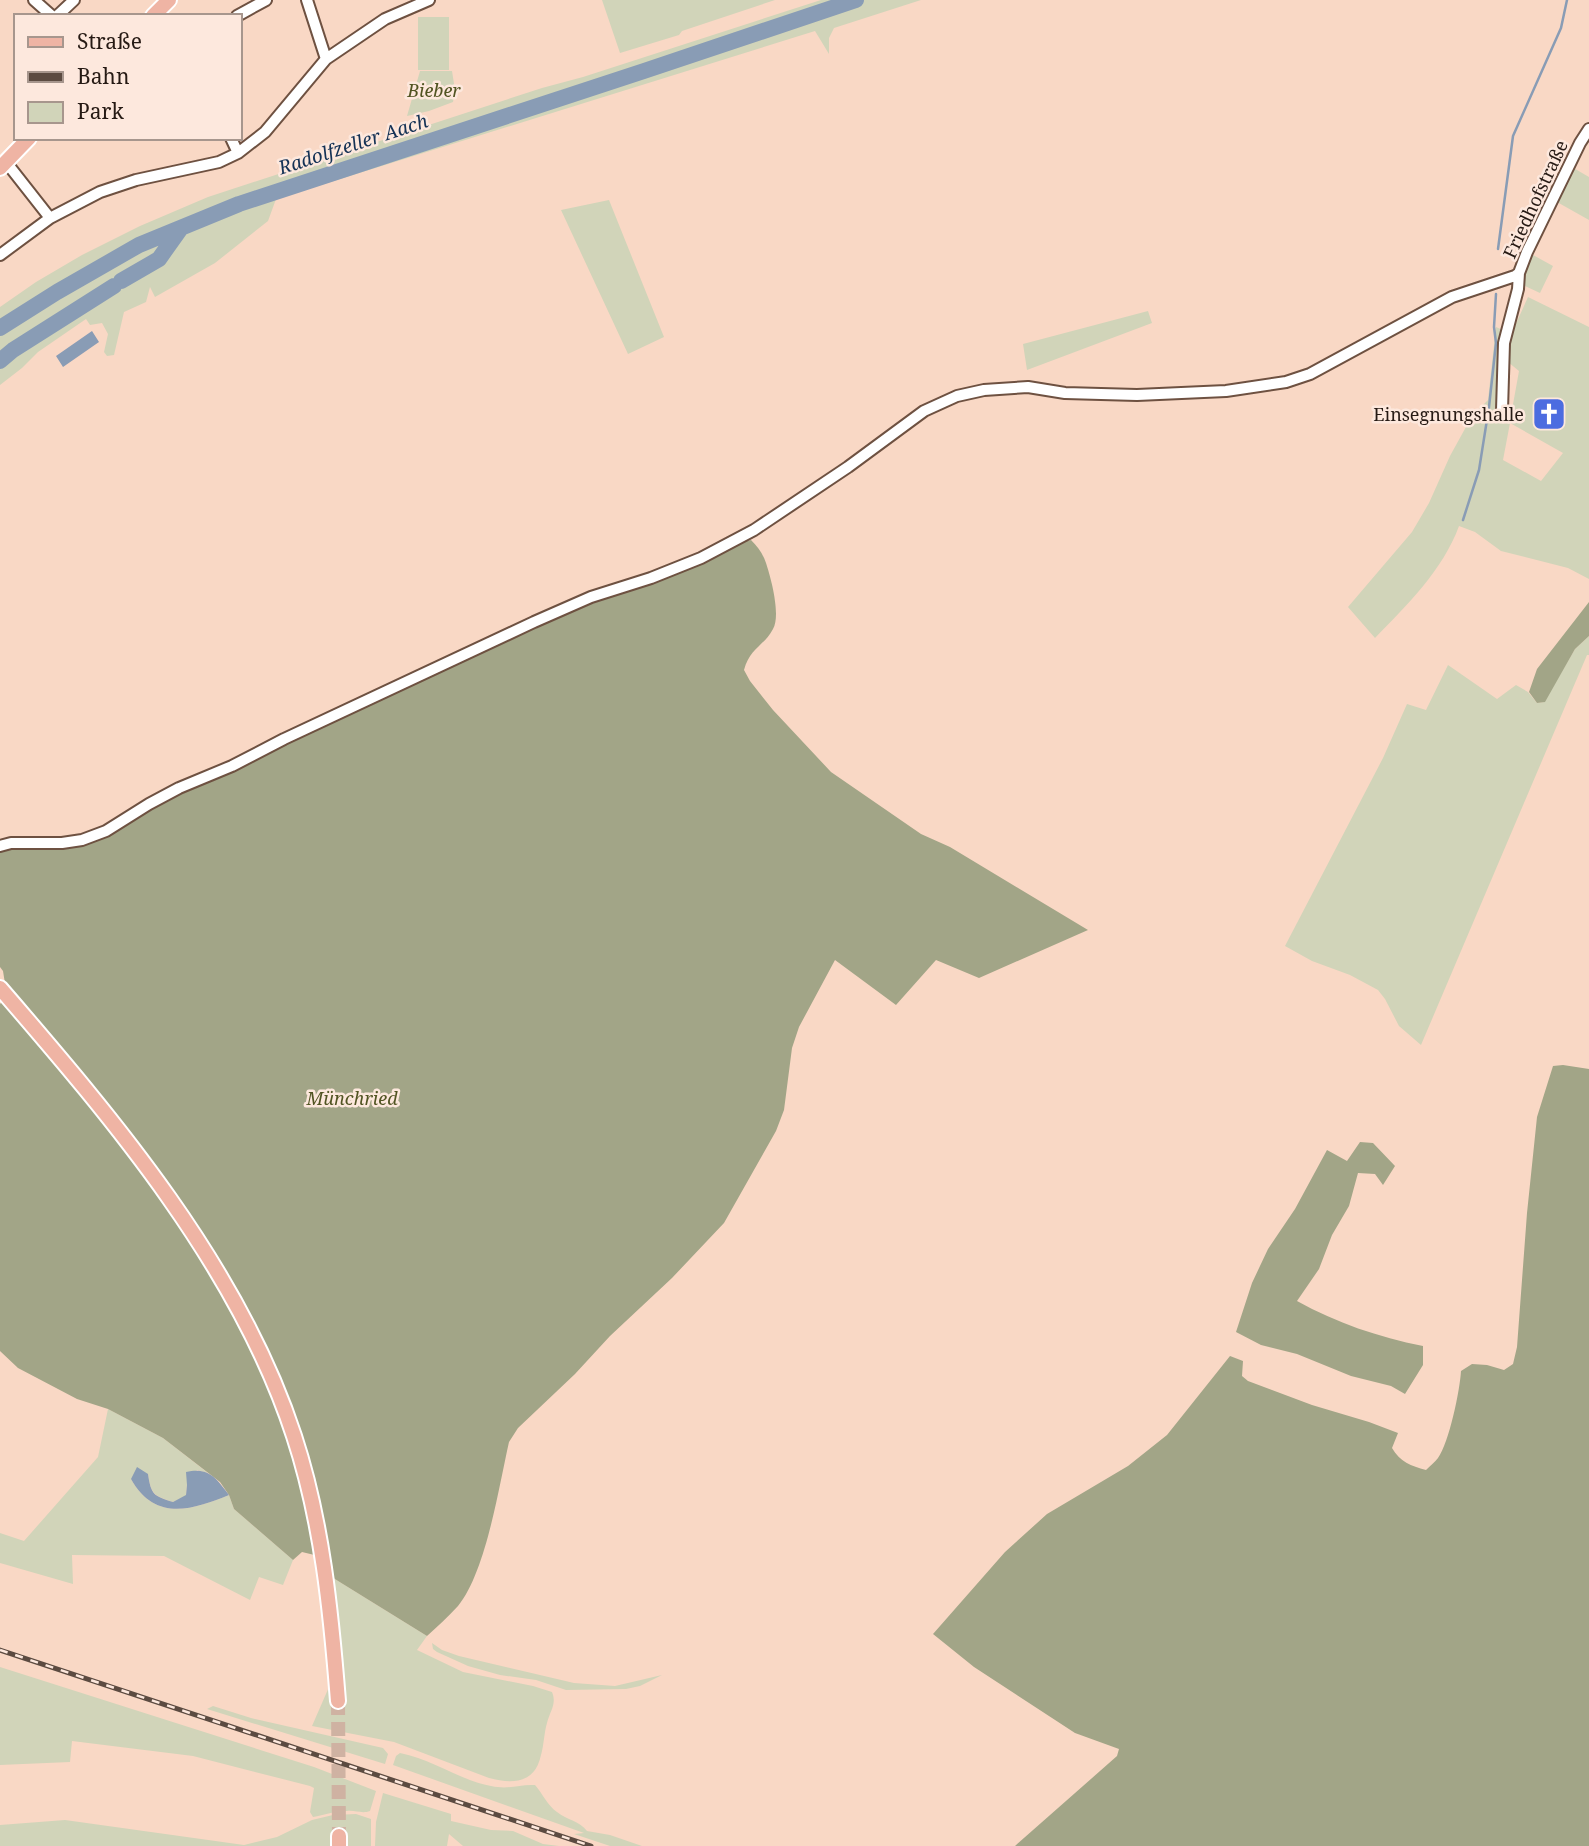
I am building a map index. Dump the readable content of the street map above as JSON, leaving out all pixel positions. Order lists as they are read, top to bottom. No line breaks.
{"streets":{"street":["Friedhofstraße"]},"water":["Radolfzeller Aach"],"parks":["Bieber","Münchried"],"places":{"church":["Einsegnungshalle"]},"legend":["Straße","Bahn","Park"]}
